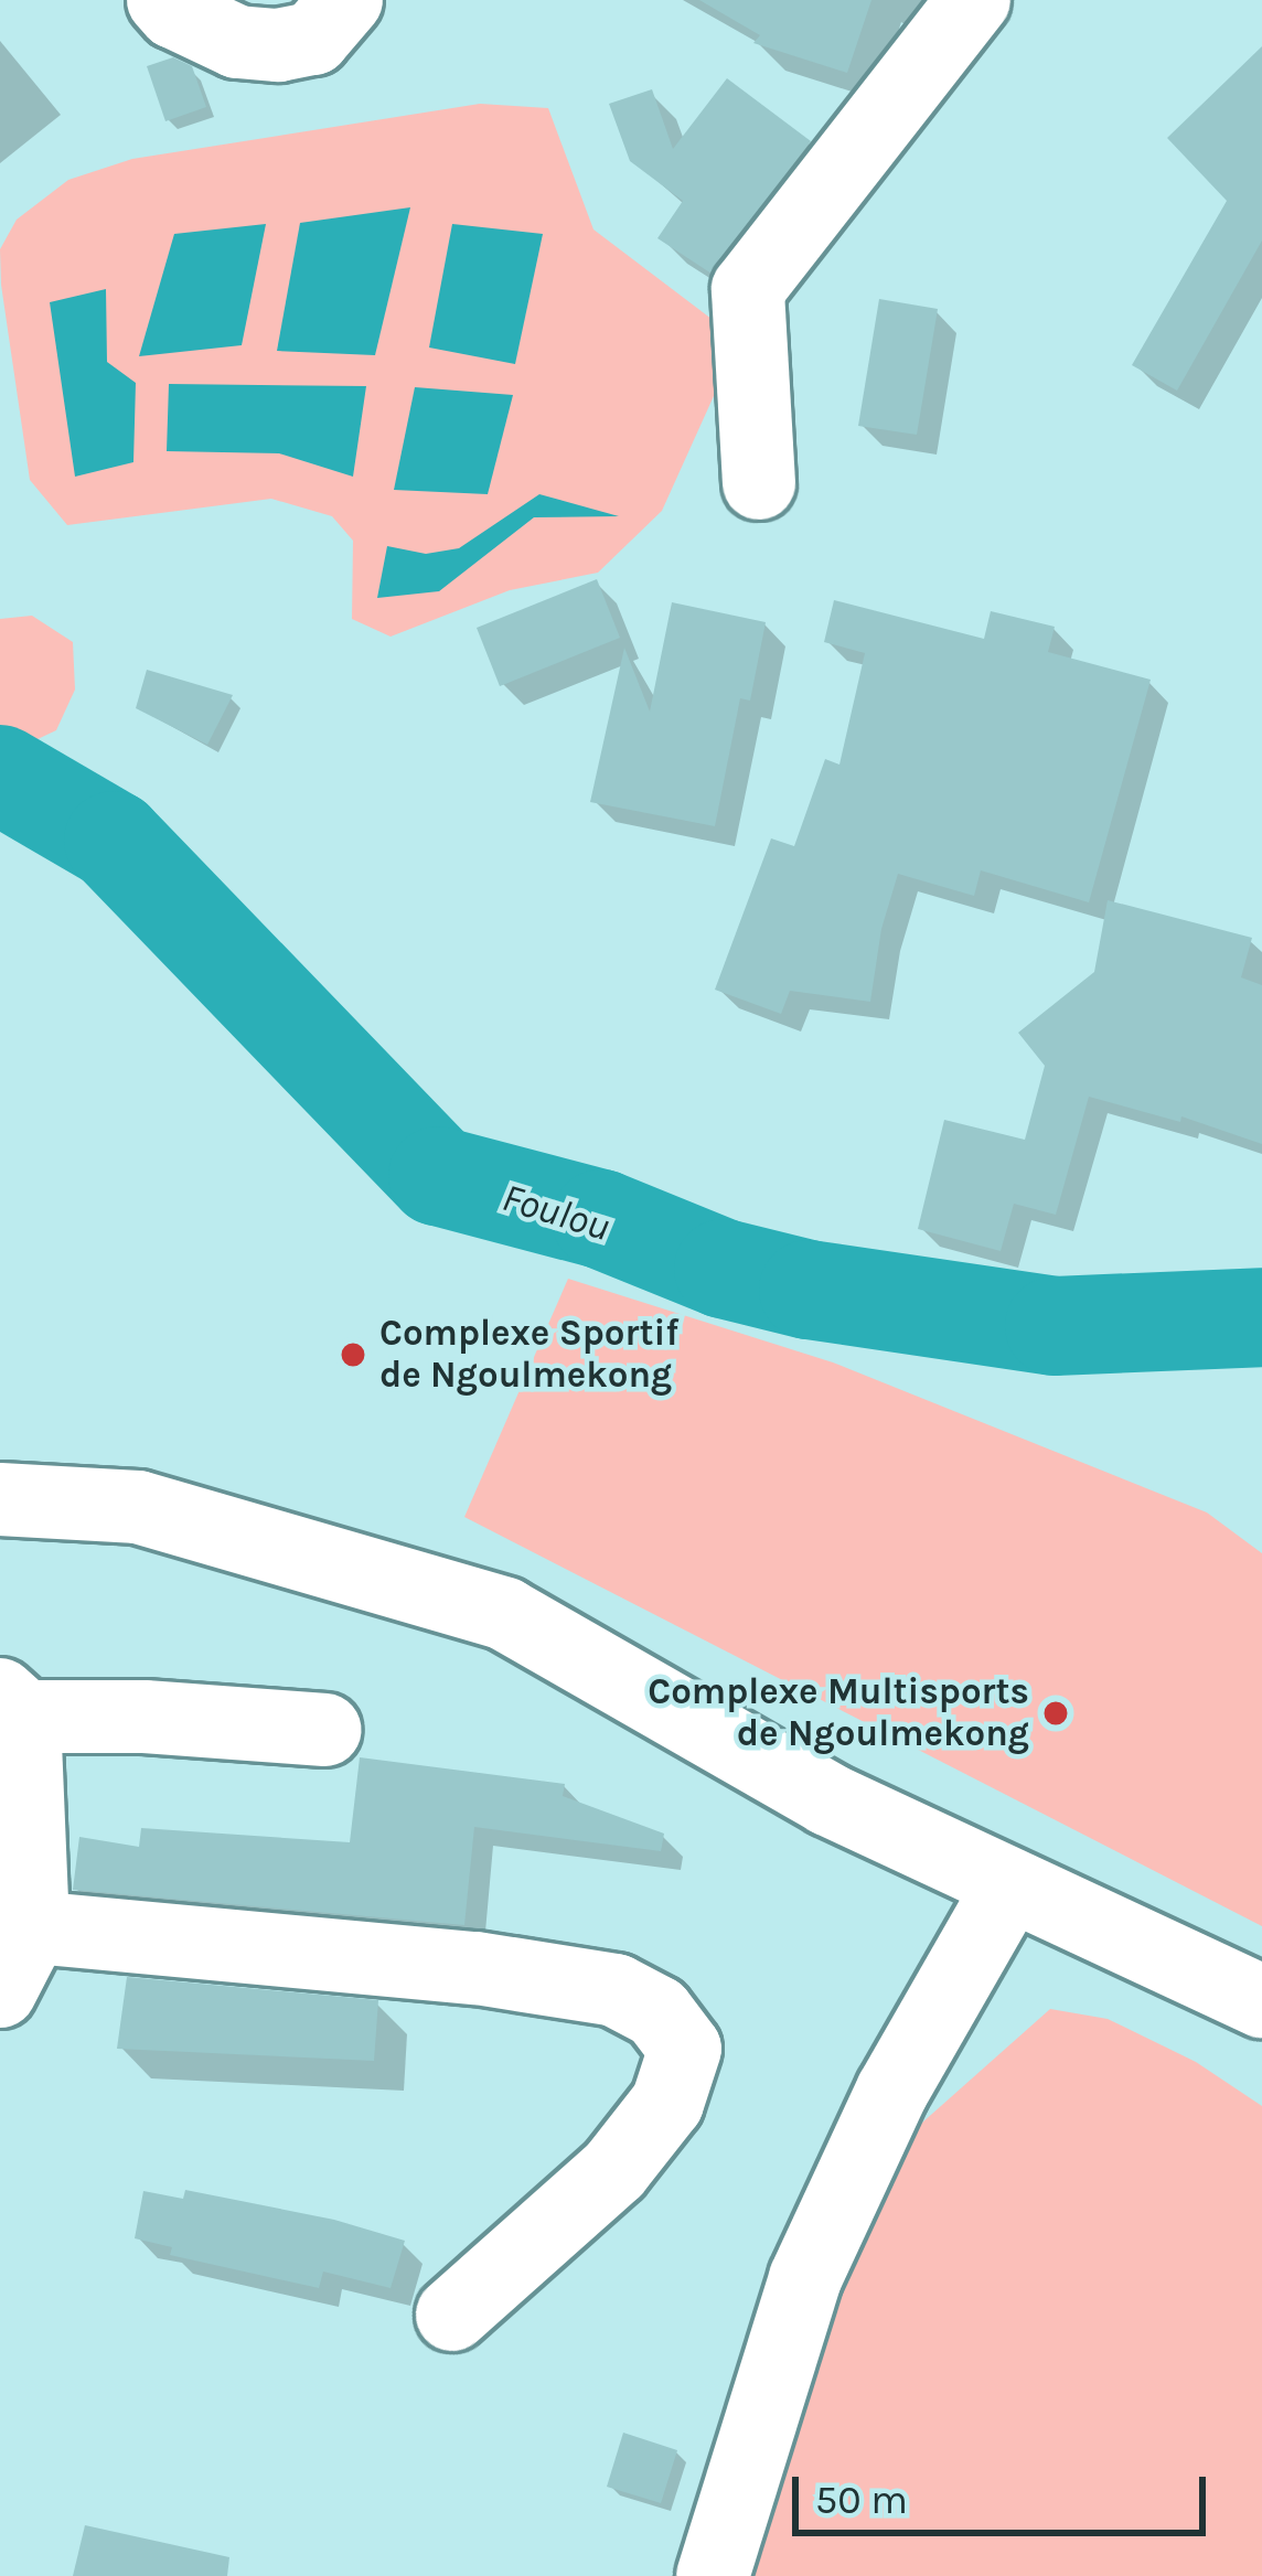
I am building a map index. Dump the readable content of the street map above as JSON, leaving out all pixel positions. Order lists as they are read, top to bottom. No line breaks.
{"water":["Foulou"],"places":["Complexe Sportif de Ngoulmekong","Complexe Multisports de Ngoulmekong"],"scale_bar":"50 m"}
